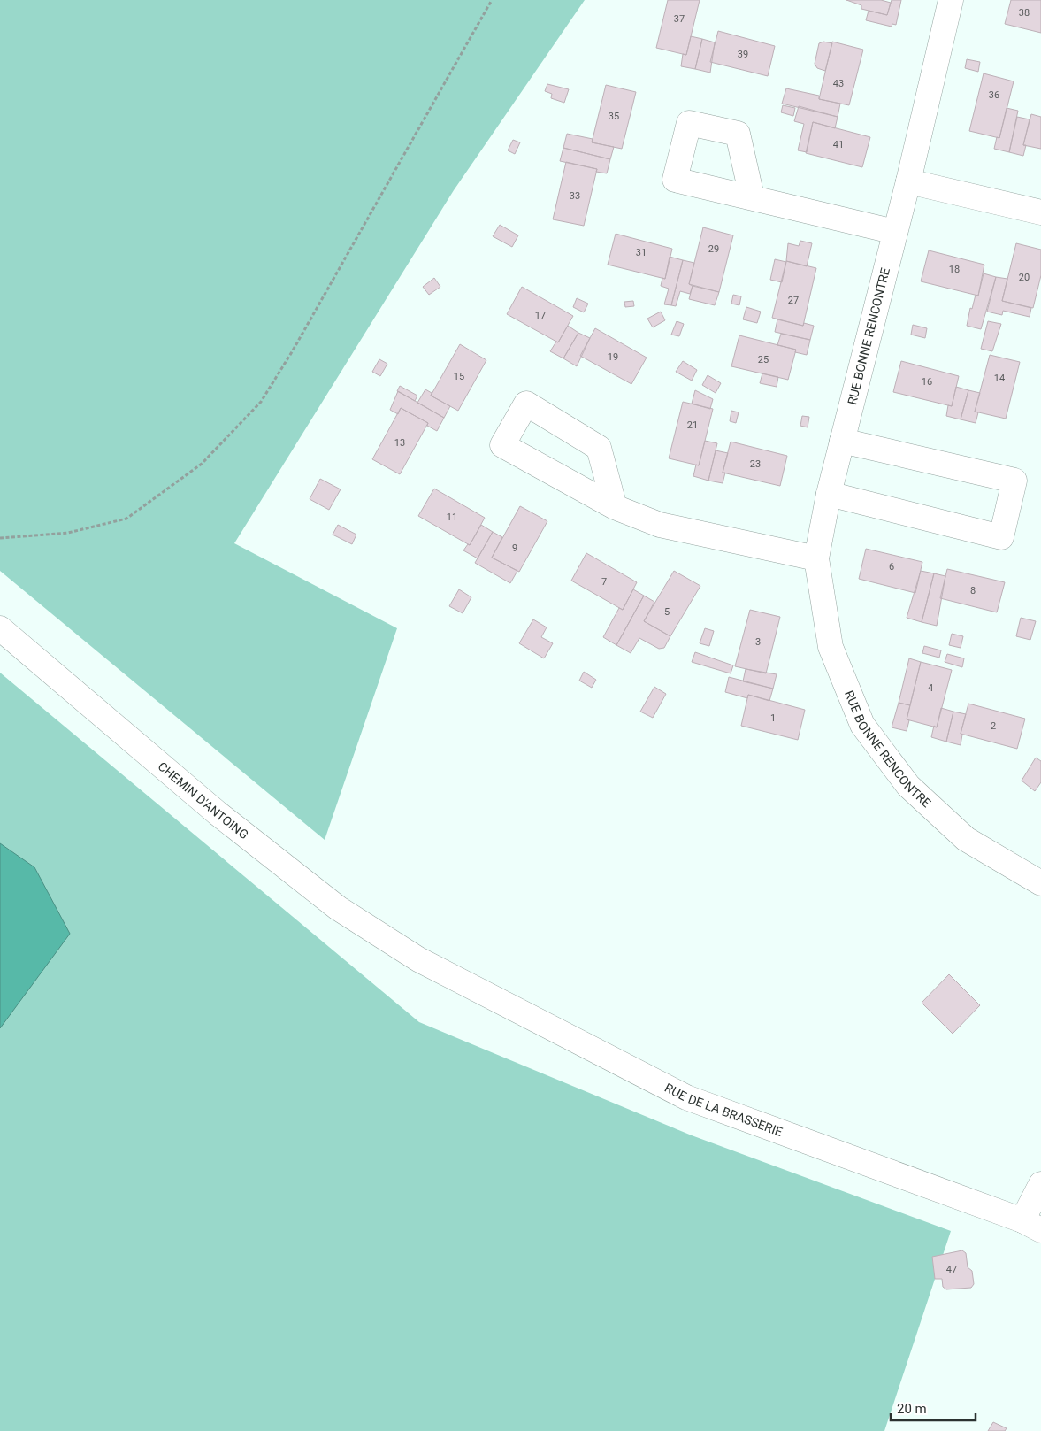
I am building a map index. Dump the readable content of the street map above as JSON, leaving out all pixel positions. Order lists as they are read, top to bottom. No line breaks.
{"streets":{"street":["RUE BONNE RENCONTRE","CHEMIN D'ANTOING","RUE DE LA BRASSERIE"]},"crossings":[["CHEMIN D'ANTOING","RUE DE LA BRASSERIE"]],"house_numbers":["38","37","39","43","36","35","41","33","29","31","18","20","27","17","19","25","15","14","16","21","13","23","11","9","6","7","8","5","3","4","1","2","47"],"scale_bar":"20 m"}
